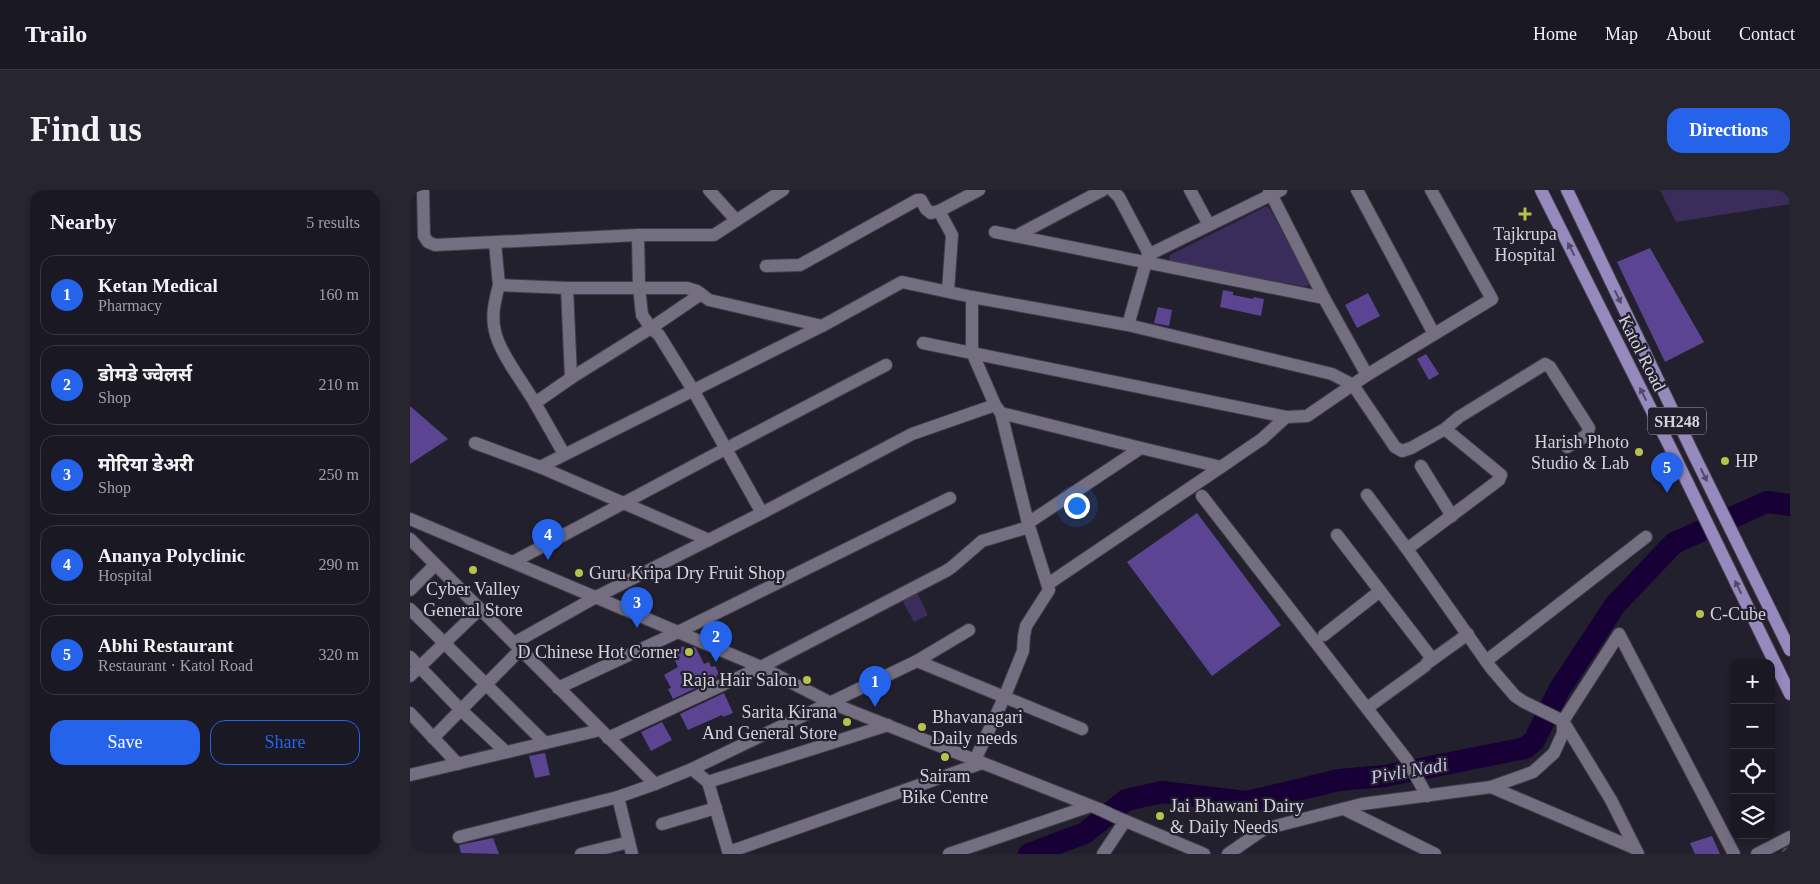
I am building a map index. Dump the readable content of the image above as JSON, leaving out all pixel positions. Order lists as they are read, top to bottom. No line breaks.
{"streets":{"main road":["Katol Road","SH248"]},"water":["Pivli Nadi"],"places":{"health":["Tajkrupa Hospital"],"other":["Harish Photo Studio & Lab","HP","Cyber Valley General Store","Guru Kripa Dry Fruit Shop","C-Cube","D Chinese Hot Corner","Raja Hair Salon","Sarita Kirana And General Store","Bhavanagari Daily needs","Sairam Bike Centre","Jai Bhawani Dairy & Daily Needs"]},"page":{"header":"Trailo","nav":["Home","Map","About","Contact"],"buttons":["Directions",["Save","Share"]],"title":"Find us","heading":["Nearby","5 results"],"list":[{"mark":"1","name":"Ketan Medical","note":"Pharmacy","value":"160 m"},{"mark":"2","name":"डोमडे ज्वेलर्स","note":"Shop","value":"210 m"},{"mark":"3","name":"मोरिया डेअरी","note":"Shop","value":"250 m"},{"mark":"4","name":"Ananya Polyclinic","note":"Hospital","value":"290 m"},{"mark":"5","name":"Abhi Restaurant","note":"Restaurant · Katol Road","value":"320 m"}],"pins":["5","4","3","2","1"],"map_buttons":["+","−"]}}
